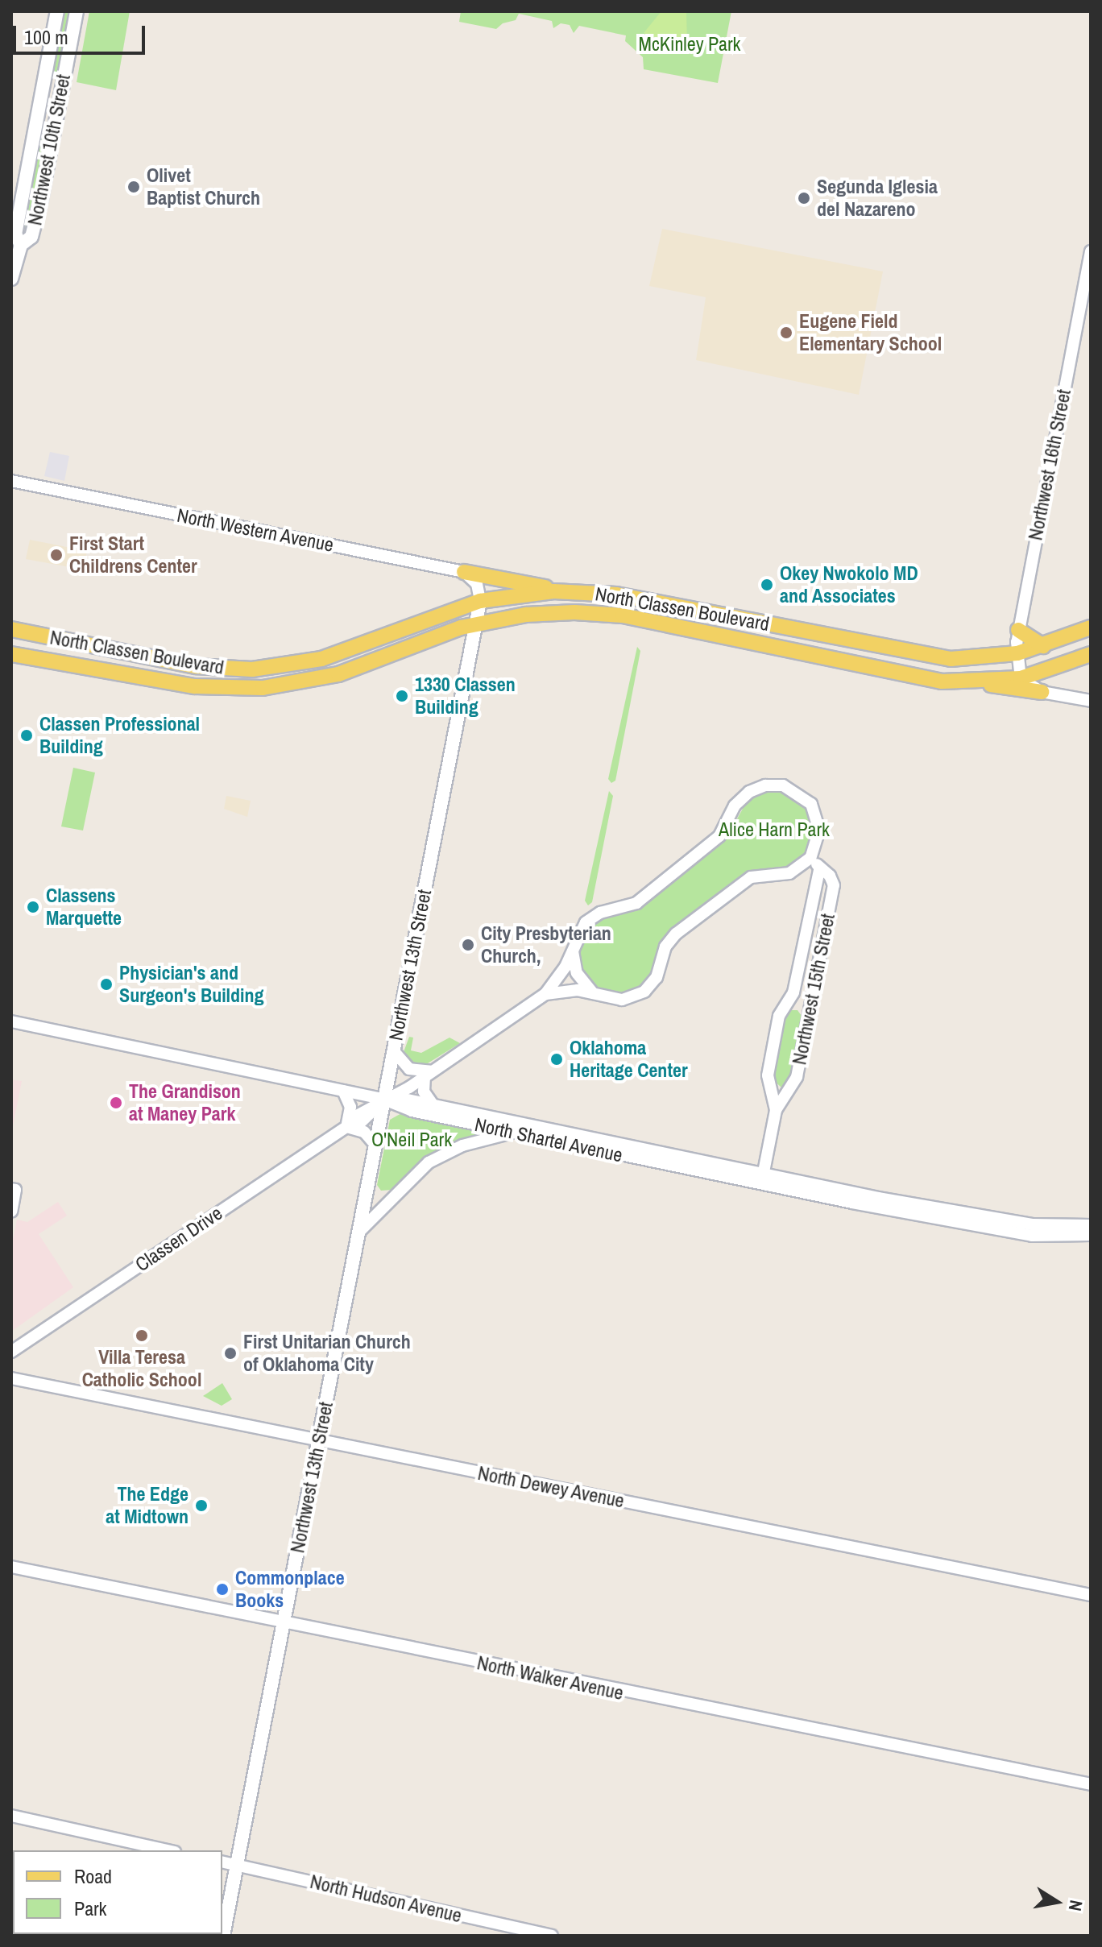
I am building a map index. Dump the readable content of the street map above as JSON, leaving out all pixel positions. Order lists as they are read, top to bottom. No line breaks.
{"streets":{"main road":["Northwest 10th Street","North Classen Boulevard","Northwest 13th Street"],"street":["Northwest 16th Street","North Western Avenue","Northwest 15th Street","North Shartel Avenue","Classen Drive","North Dewey Avenue","North Walker Avenue","North Hudson Avenue"]},"crossings":[["Northwest 16th Street","North Classen Boulevard"],["North Classen Boulevard","Northwest 13th Street"],["Northwest 13th Street","North Shartel Avenue"],["Northwest 13th Street","Classen Drive"],["Northwest 13th Street","North Dewey Avenue"],["Northwest 13th Street","North Walker Avenue"],["Northwest 13th Street","North Hudson Avenue"],["Northwest 15th Street","North Shartel Avenue"],["Northwest 15th Street","Classen Drive"],["North Shartel Avenue","Classen Drive"]],"parks":["McKinley Park","Alice Harn Park","O'Neil Park"],"places":["Olivet Baptist Church","Segunda Iglesia del Nazareno","Eugene Field Elementary School","First Start Childrens Center","Okey Nwokolo MD and Associates","1330 Classen Building","Classen Professional Building","Classens Marquette","City Presbyterian Church,","Physician's and Surgeon's Building","Oklahoma Heritage Center","The Grandison at Maney Park","Villa Teresa Catholic School","First Unitarian Church of Oklahoma City","The Edge at Midtown","Commonplace Books"],"legend":["Road","Park"],"scale_bar":"100 m","north":"right"}
